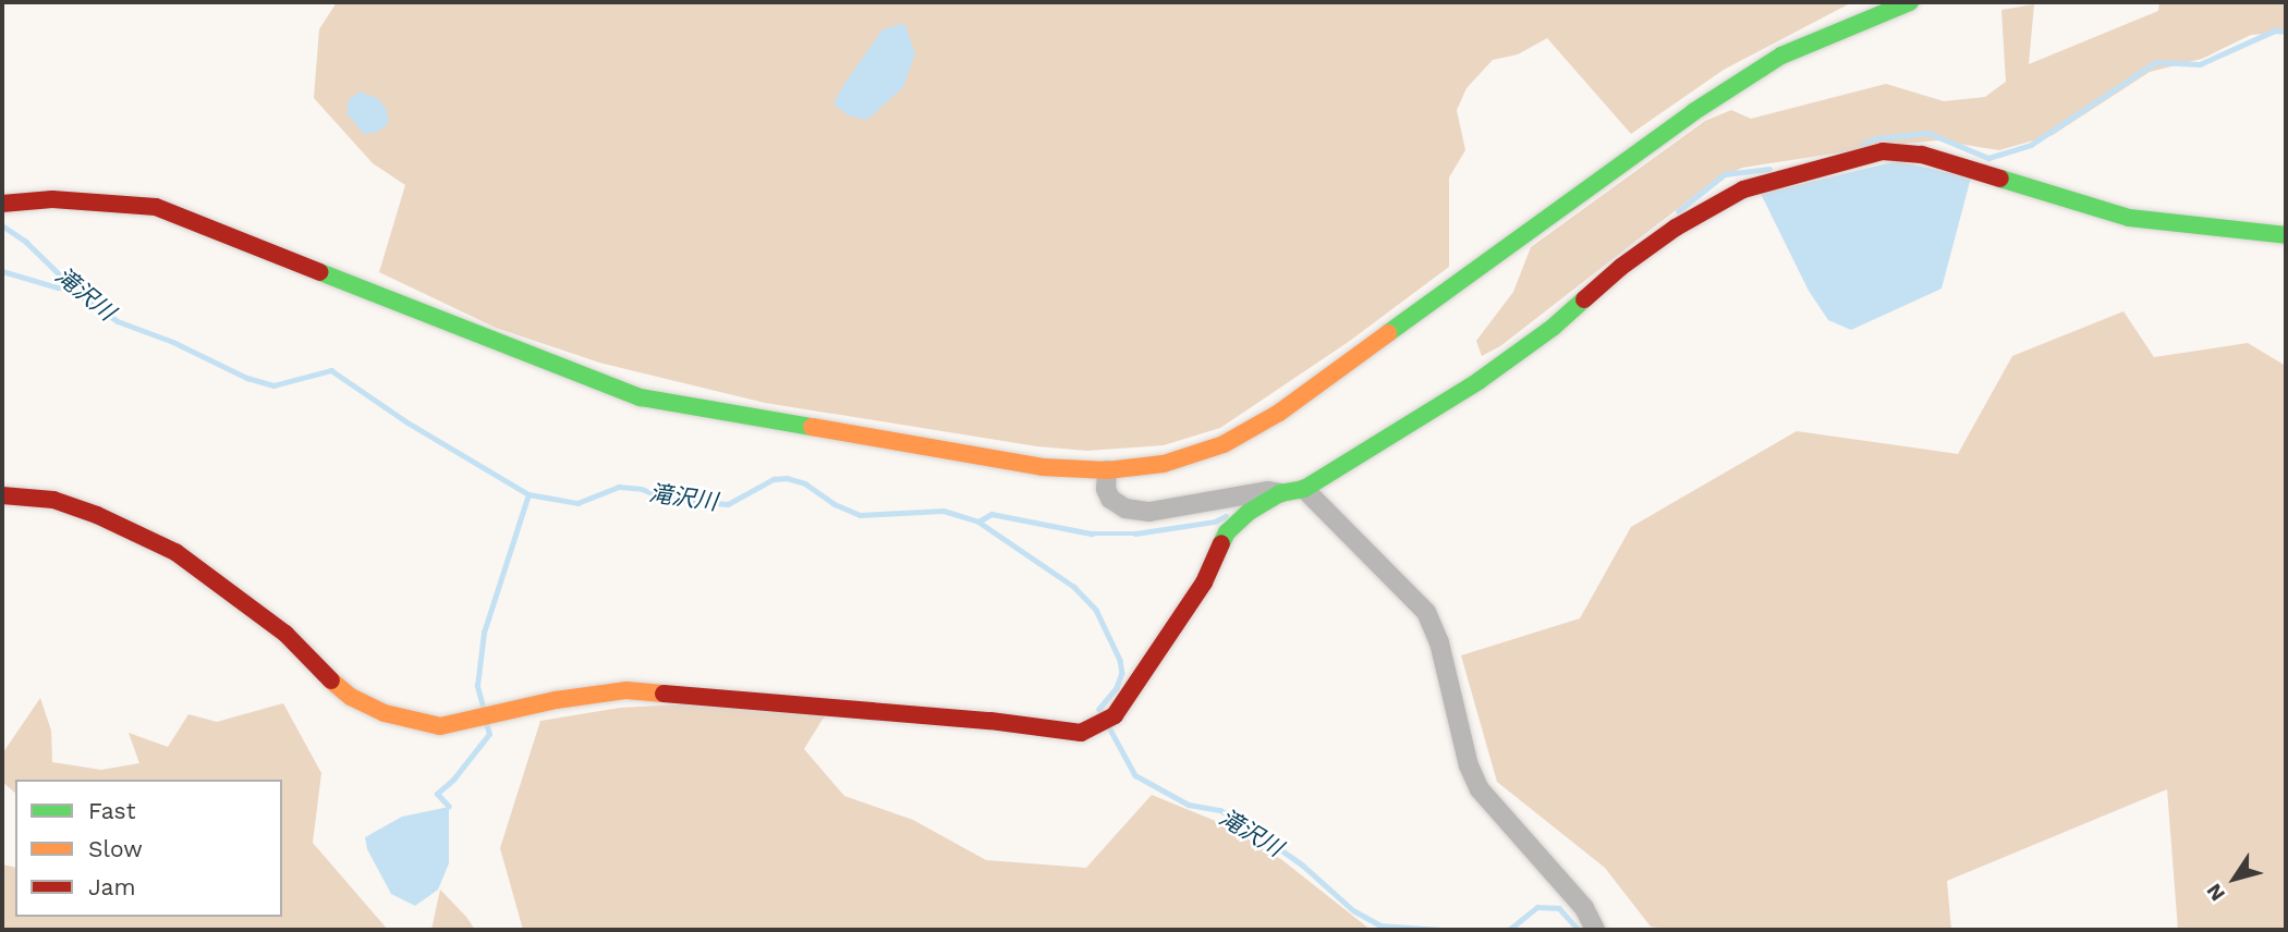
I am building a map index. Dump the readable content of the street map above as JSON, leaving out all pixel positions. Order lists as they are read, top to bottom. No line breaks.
{"water":["滝沢川"],"legend":["Fast","Slow","Jam"],"north":"bottom left"}
